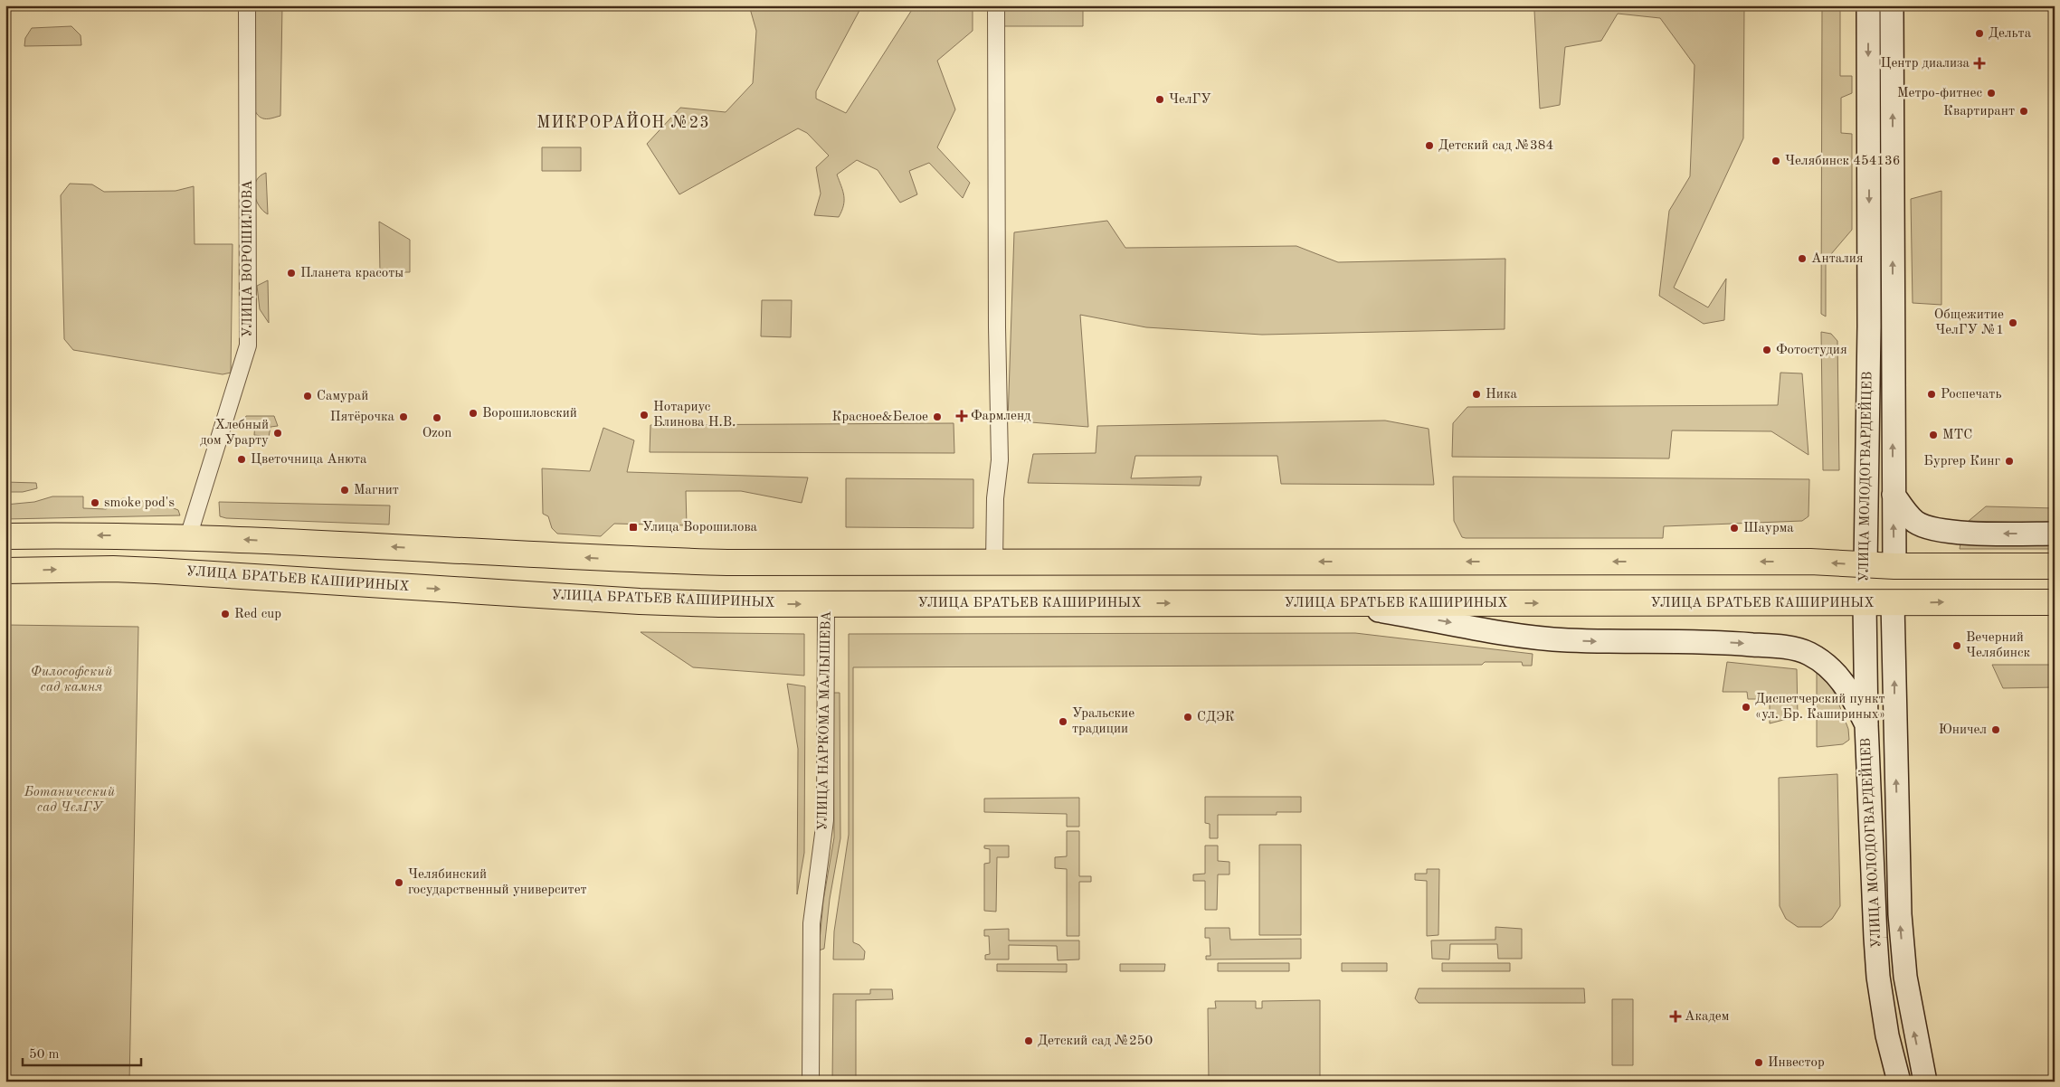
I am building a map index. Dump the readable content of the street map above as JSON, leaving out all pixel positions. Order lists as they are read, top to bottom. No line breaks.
{"streets":{"main road":["УЛИЦА ВОРОШИЛОВА","УЛИЦА МОЛОДОГВАРДЕЙЦЕВ","УЛИЦА БРАТЬЕВ КАШИРИНЫХ"],"street":["УЛИЦА НАРКОМА МАЛЫШЕВА"]},"crossings":[["УЛИЦА ВОРОШИЛОВА","УЛИЦА БРАТЬЕВ КАШИРИНЫХ"],["УЛИЦА МОЛОДОГВАРДЕЙЦЕВ","УЛИЦА БРАТЬЕВ КАШИРИНЫХ"],["УЛИЦА БРАТЬЕВ КАШИРИНЫХ","УЛИЦА НАРКОМА МАЛЫШЕВА"]],"districts":["МИКРОРАЙОН №23"],"parks":["Философский сад камня","Ботанический сад ЧелГУ"],"places":{"other":["Дельта","Метро-фитнес","ЧелГУ","Квартирант","Детский сад №384","Челябинск 454136","Анталия","Планета красоты","Общежитие ЧелГУ №1","Фотостудия","Ника","Роспечать","Самурай","Ворошиловский","Нотариус Блинова Н.В.","Пятёрочка","Красное&Белое","Ozon","Хлебный дом Урарту","МТС","Цветочница Анюта","Бургер Кинг","Магнит","smoke pod's","Шаурма","Red cup","Вечерний Челябинск","Диспетчерский пункт «ул. Бр. Кашириных»","СДЭК","Уральские традиции","Юничел","Челябинский государственный университет","Детский сад №250","Инвестор"],"health":["Центр диализа","Фармленд","Академ"],"transit":["Улица Ворошилова"]},"scale_bar":"50 m"}
